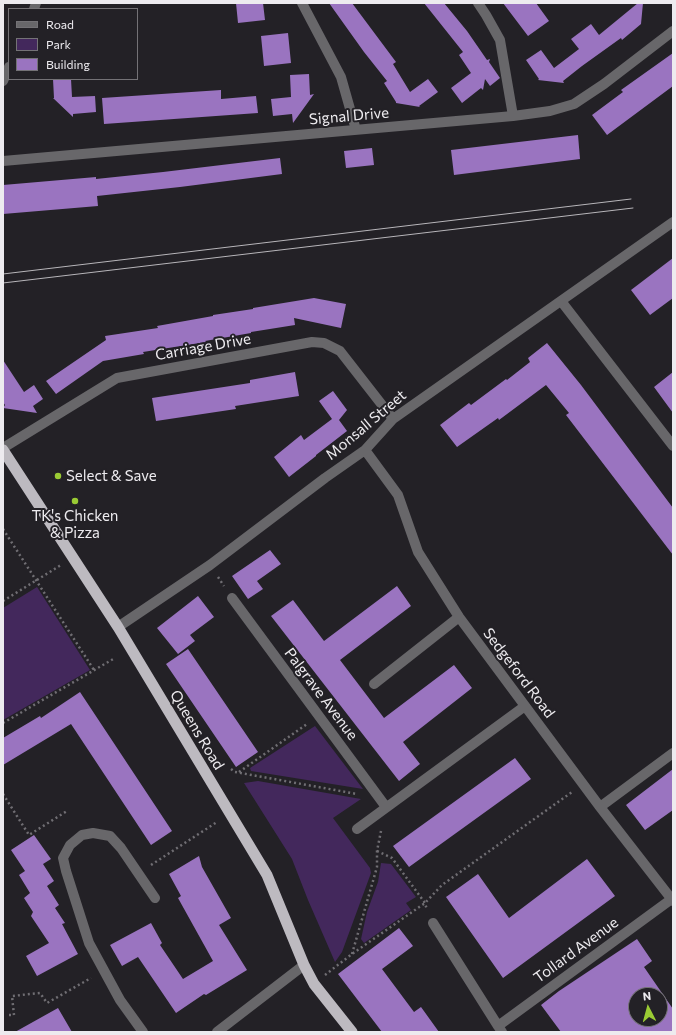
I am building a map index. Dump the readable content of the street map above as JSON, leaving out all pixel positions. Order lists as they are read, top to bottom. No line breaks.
{"streets":{"highway":["Queens Road"],"street":["Signal Drive","Carriage Drive","Monsall Street","Sedgeford Road","Palgrave Avenue","Tollard Avenue"]},"crossings":[["Carriage Drive","Monsall Street"],["Carriage Drive","Queens Road"],["Monsall Street","Sedgeford Road"],["Monsall Street","Queens Road"],["Sedgeford Road","Tollard Avenue"]],"places":["Select & Save","TK's Chicken & Pizza"],"legend":["Road","Park","Building"],"north":"top"}
